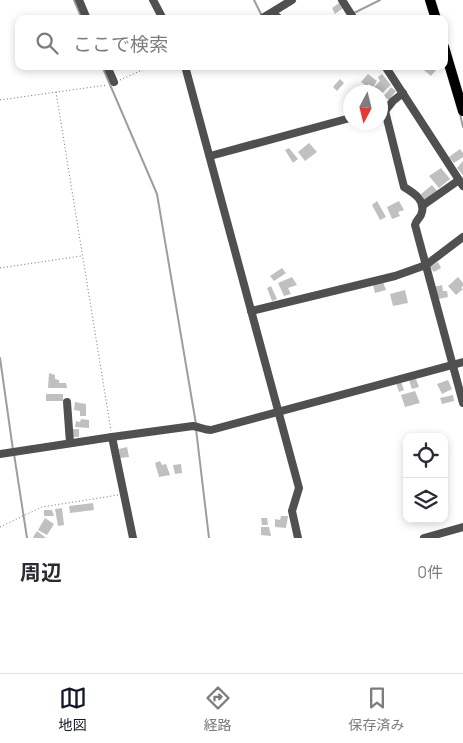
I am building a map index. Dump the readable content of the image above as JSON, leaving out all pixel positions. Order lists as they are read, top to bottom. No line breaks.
{"north":"bottom","page":{"search":"ここで検索","heading":["周辺","0件"],"nav":["地図","経路","保存済み"]}}
